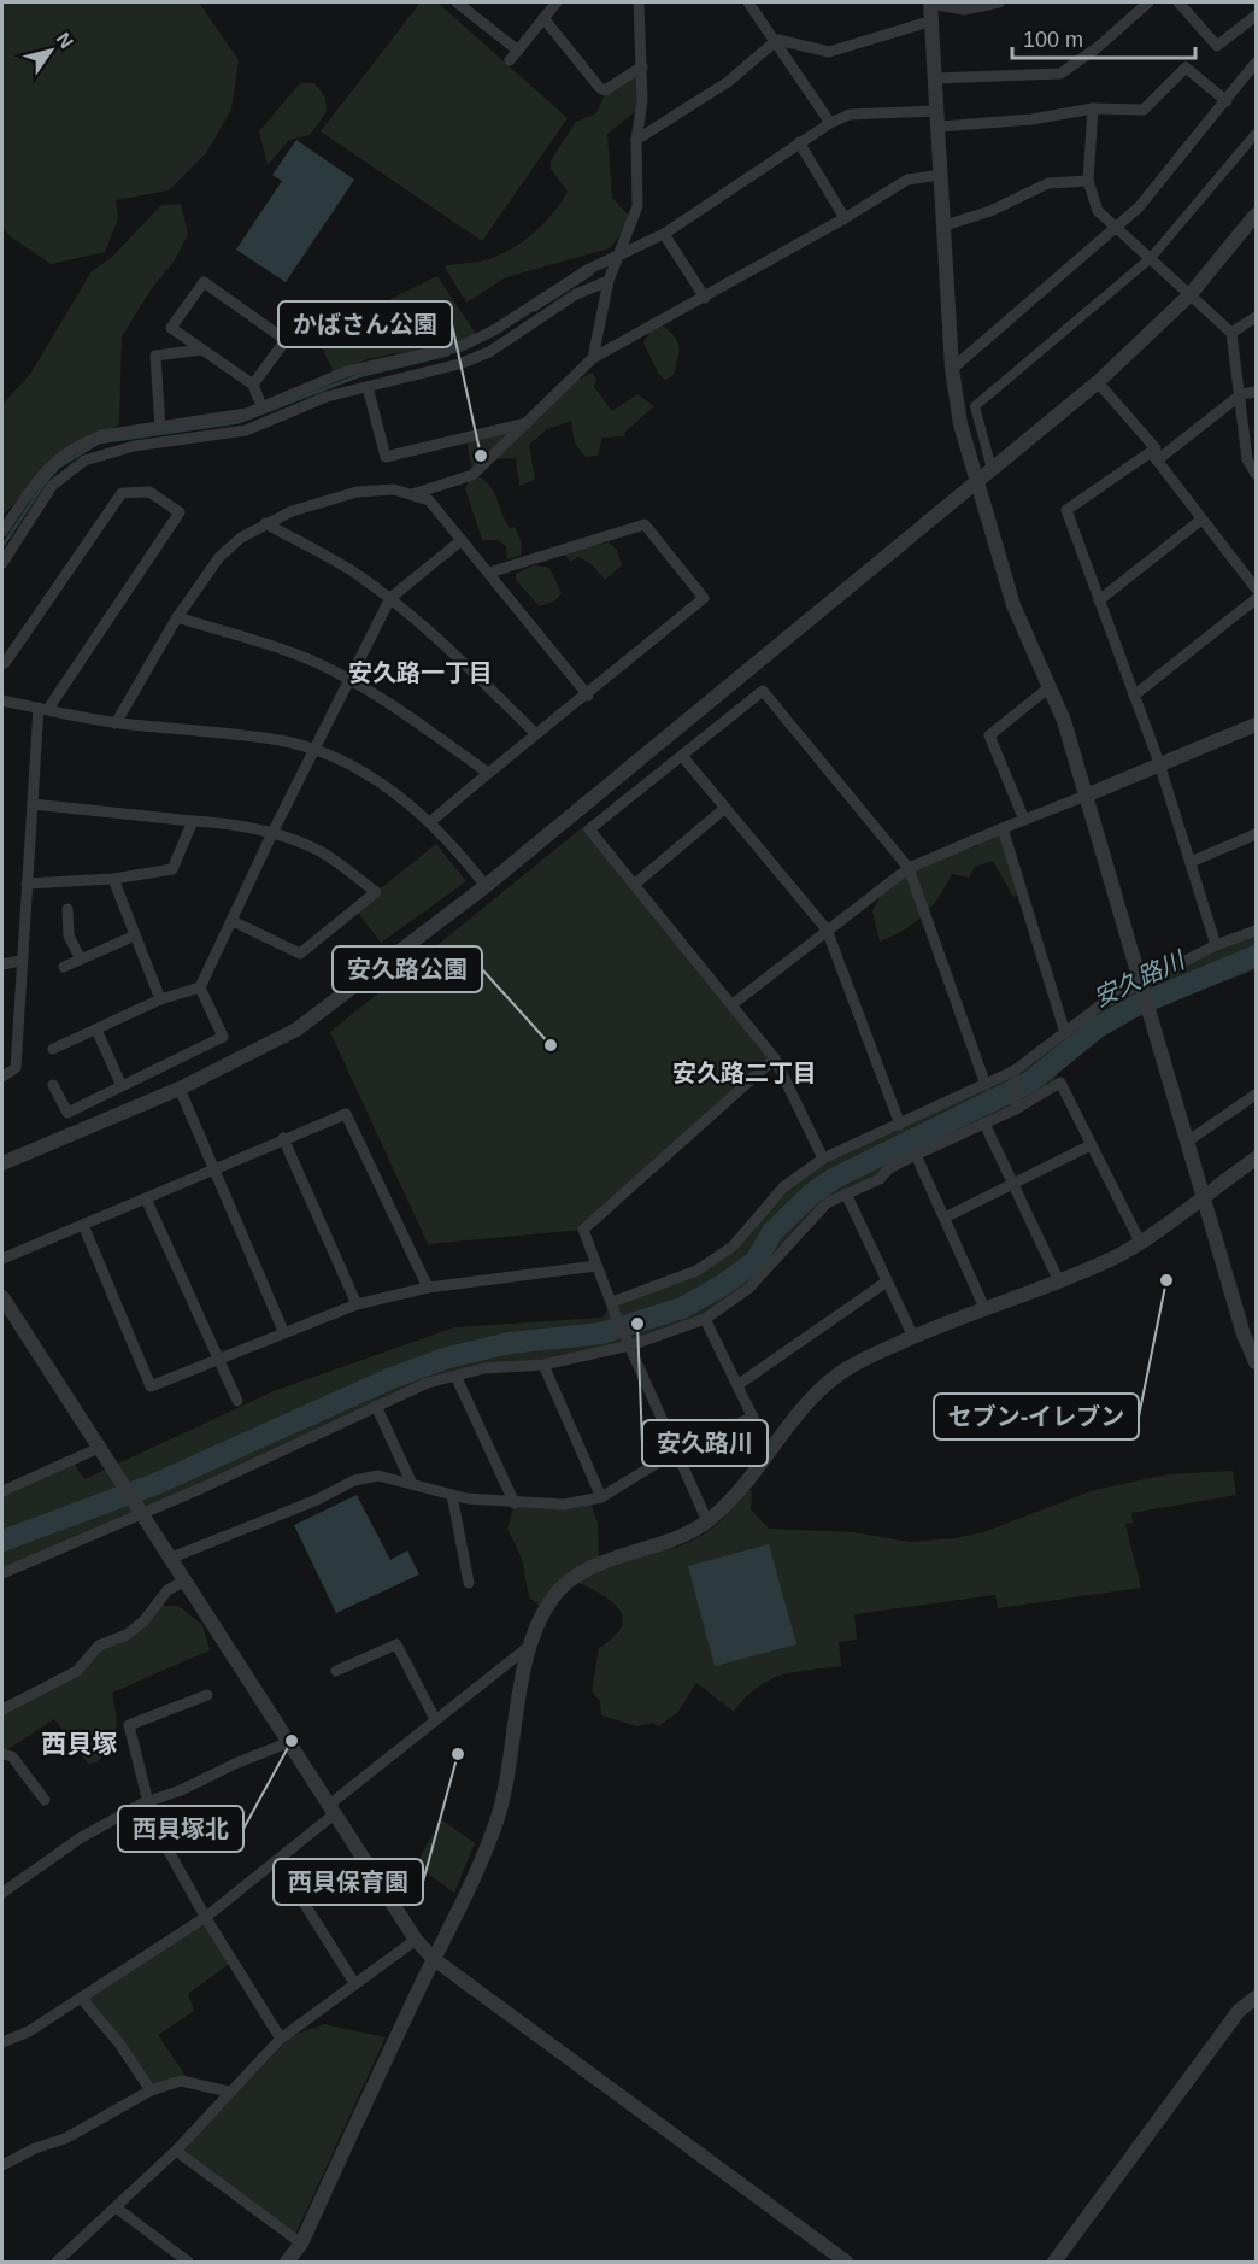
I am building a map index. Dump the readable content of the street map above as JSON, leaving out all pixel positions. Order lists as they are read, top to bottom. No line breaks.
{"districts":["安久路一丁目","安久路二丁目","西貝塚"],"water":["安久路川"],"places":["かばさん公園","安久路公園","セブン-イレブン","安久路川","西貝塚北","西貝保育園"],"scale_bar":"100 m","north":"top right"}
